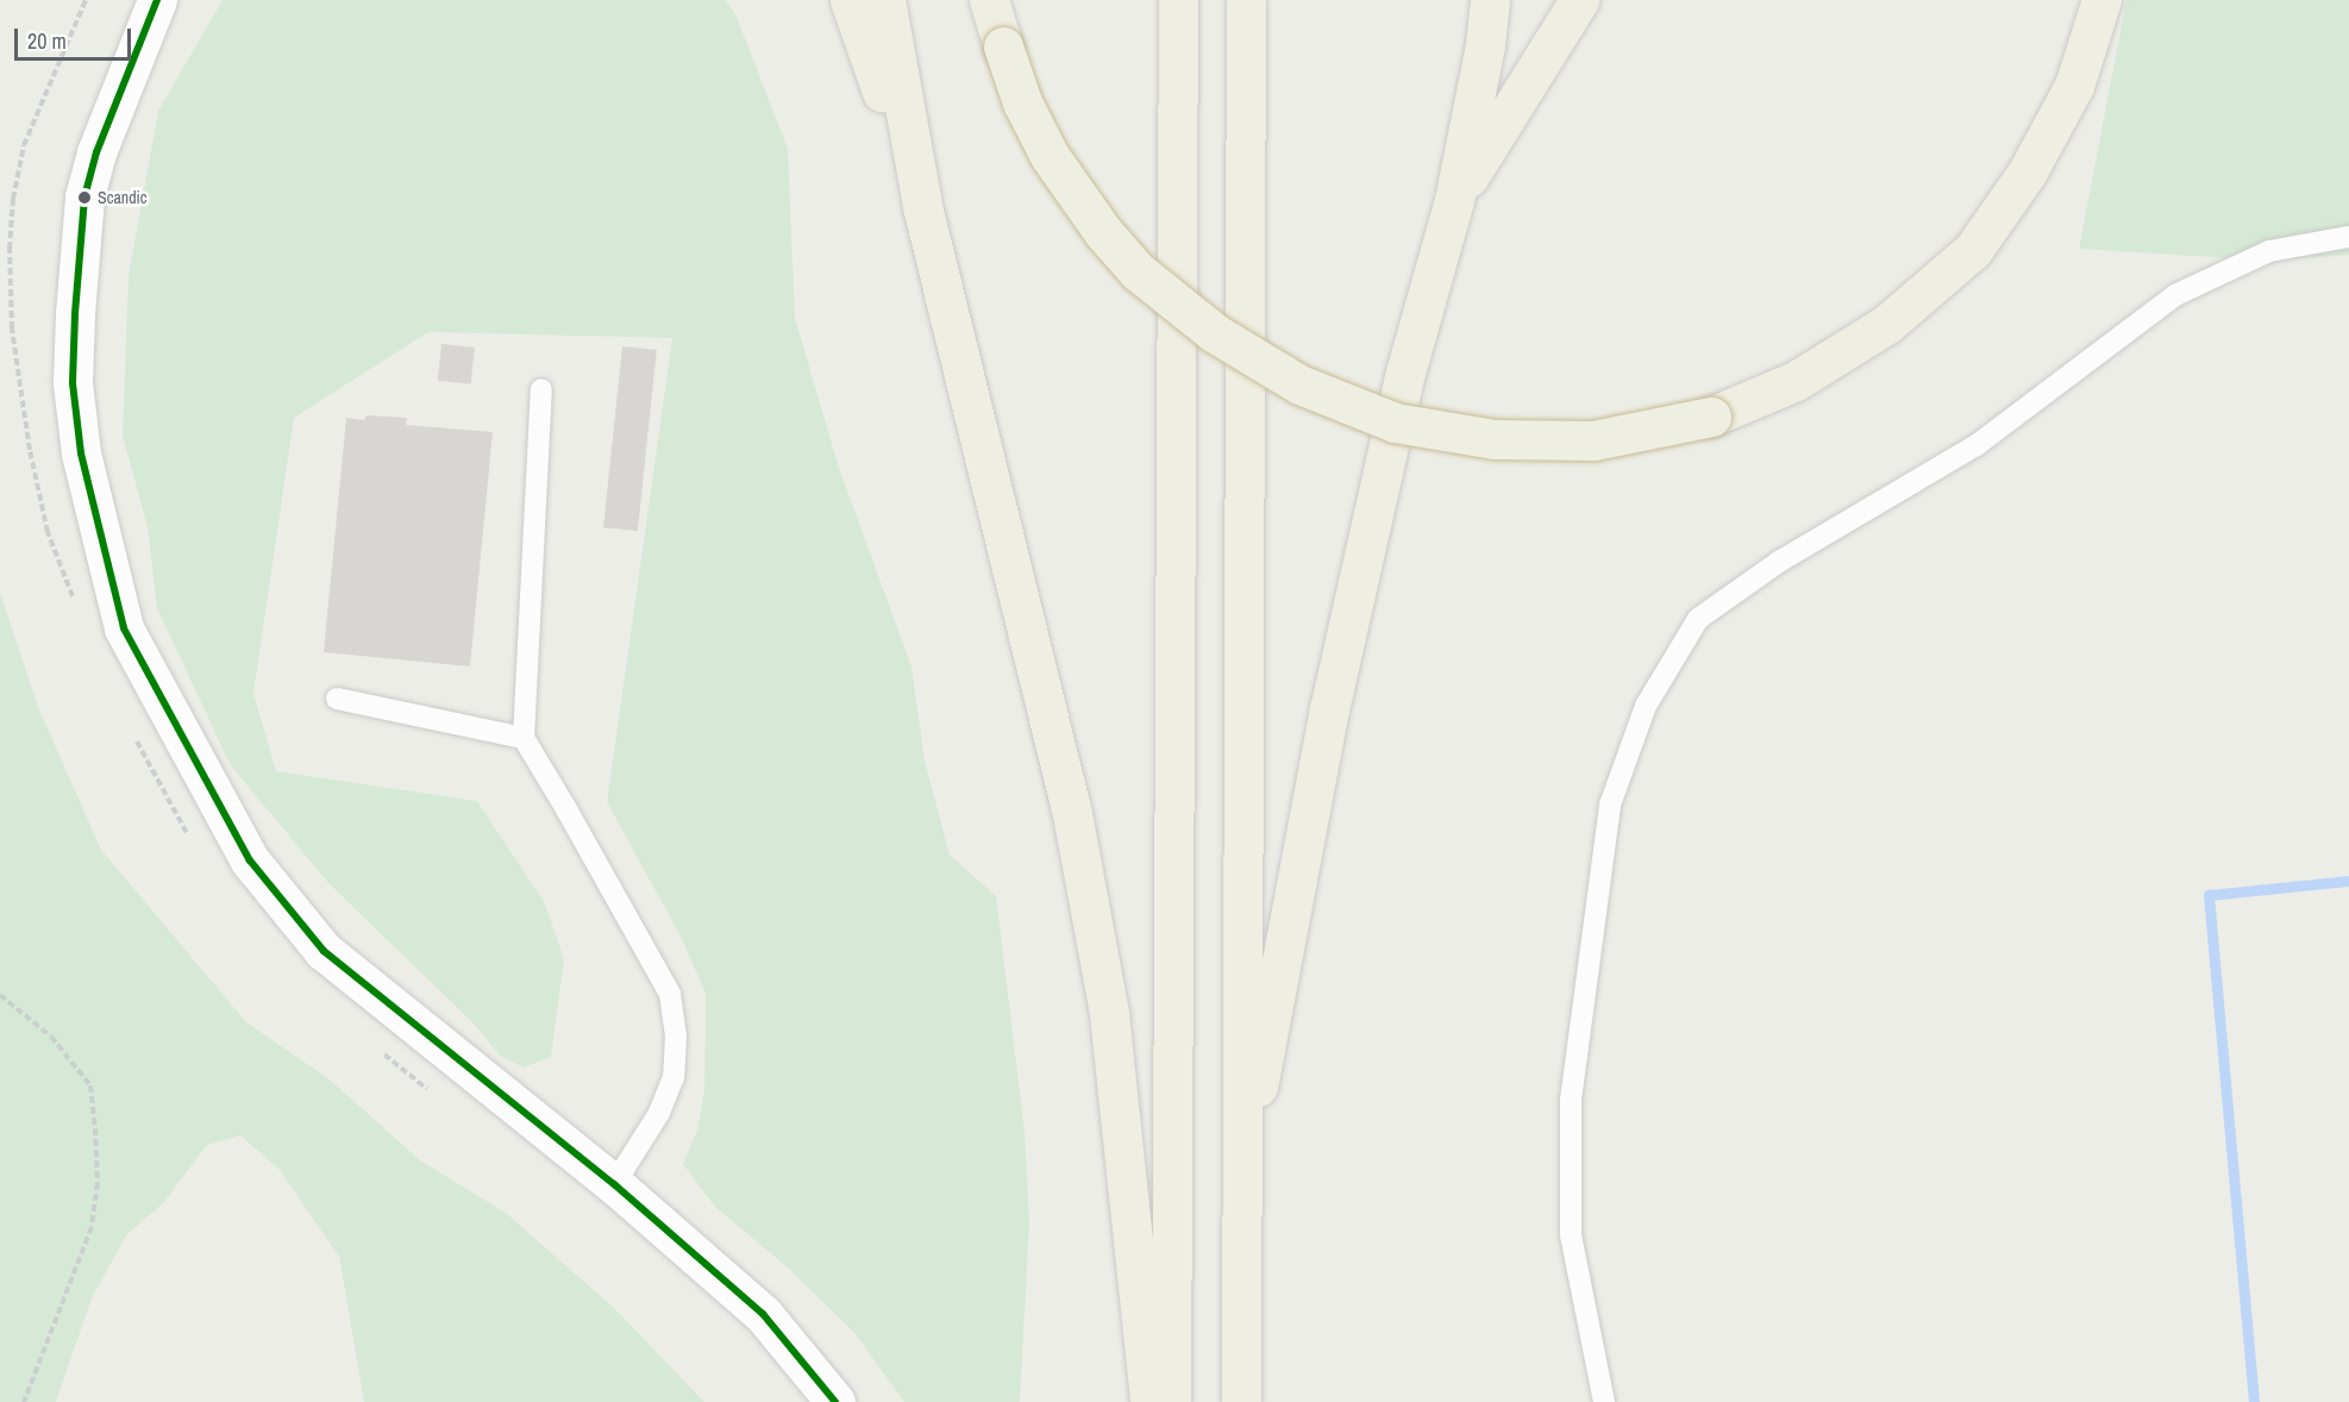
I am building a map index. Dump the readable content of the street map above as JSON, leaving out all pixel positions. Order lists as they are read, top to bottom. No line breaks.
{"places":["Scandic"],"scale_bar":"20 m"}
